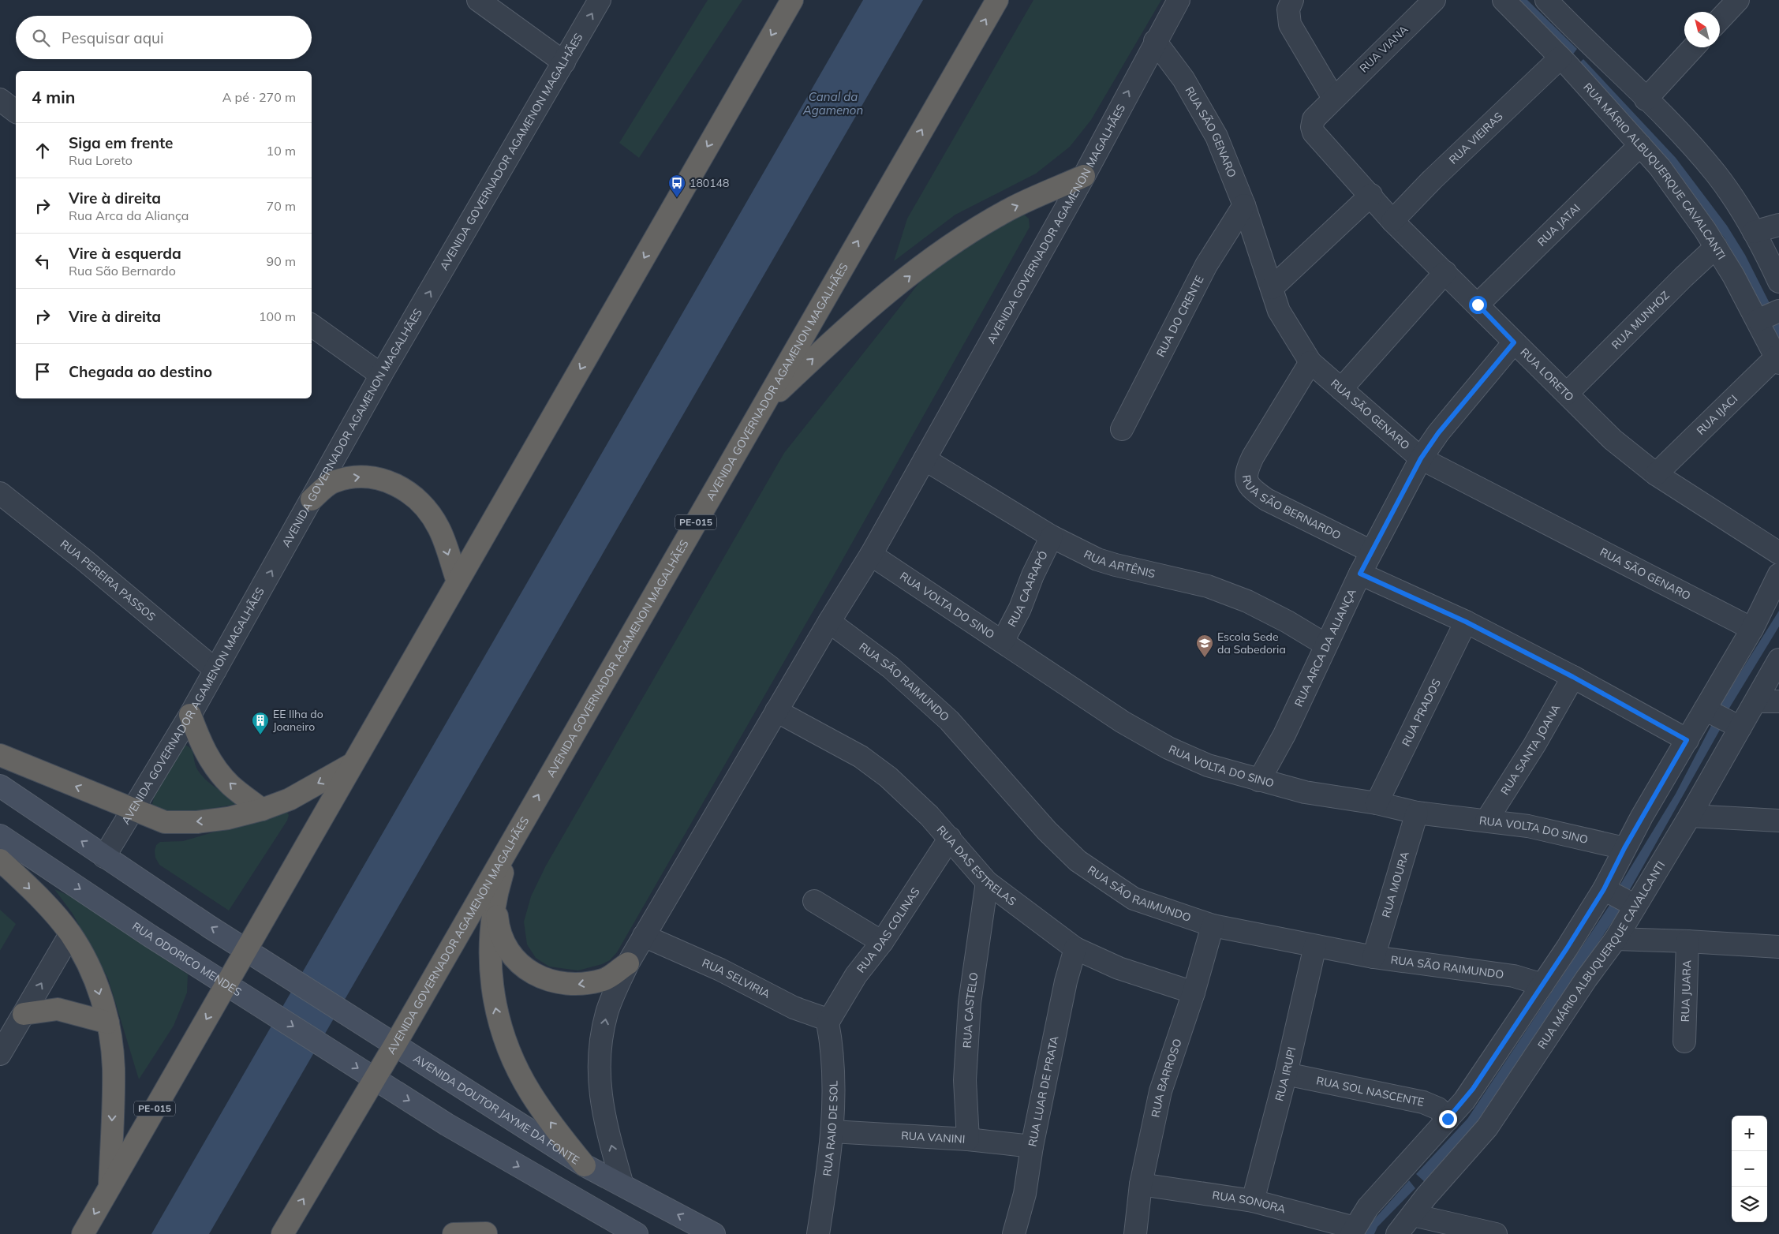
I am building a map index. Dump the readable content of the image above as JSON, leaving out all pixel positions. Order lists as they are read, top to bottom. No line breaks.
{"streets":{"highway":["AVENIDA GOVERNADOR AGAMENON MAGALHÃES","PE-015"],"main road":["RUA ODORICO MENDES","AVENIDA DOUTOR JAYME DA FONTE"],"street":["RUA VIANA","RUA SÃO GENARO","RUA VIEIRAS","RUA MÁRIO ALBUQUERQUE CAVALCANTI","RUA JATAI","RUA DO CRENTE","RUA MUNHOZ","RUA LORETO","RUA IJACI","RUA SÃO BERNARDO","RUA ARTÊNIS","RUA PEREIRA PASSOS","RUA CAARAPÓ","RUA VOLTA DO SINO","RUA ARCA DA ALIANÇA","RUA SÃO RAIMUNDO","RUA PRADOS","RUA SANTA JOANA","RUA DAS ESTRELAS","RUA MOURA","RUA DAS COLINAS","RUA SELVIRIA","RUA JUARA","RUA CASTELO","RUA IRUPI","RUA BARROSO","RUA LUAR DE PRATA","RUA SOL NASCENTE","RUA RAIO DE SOL","RUA VANINI","RUA SONORA"]},"crossings":[["RUA VIANA","RUA LORETO"],["RUA SÃO GENARO","AVENIDA GOVERNADOR AGAMENON MAGALHÃES"],["RUA SÃO GENARO","RUA DO CRENTE"],["RUA SÃO GENARO","RUA SÃO BERNARDO"],["RUA SÃO GENARO","RUA ARCA DA ALIANÇA"],["RUA VIEIRAS","RUA MÁRIO ALBUQUERQUE CAVALCANTI"],["RUA VIEIRAS","RUA LORETO"],["AVENIDA GOVERNADOR AGAMENON MAGALHÃES","RUA ARTÊNIS"],["AVENIDA GOVERNADOR AGAMENON MAGALHÃES","RUA PEREIRA PASSOS"],["AVENIDA GOVERNADOR AGAMENON MAGALHÃES","RUA VOLTA DO SINO"],["AVENIDA GOVERNADOR AGAMENON MAGALHÃES","RUA SÃO RAIMUNDO"],["AVENIDA GOVERNADOR AGAMENON MAGALHÃES","RUA DAS ESTRELAS"],["AVENIDA GOVERNADOR AGAMENON MAGALHÃES","RUA ODORICO MENDES"],["AVENIDA GOVERNADOR AGAMENON MAGALHÃES","RUA SELVIRIA"],["AVENIDA GOVERNADOR AGAMENON MAGALHÃES","AVENIDA DOUTOR JAYME DA FONTE"],["RUA MÁRIO ALBUQUERQUE CAVALCANTI","RUA JATAI"],["RUA MÁRIO ALBUQUERQUE CAVALCANTI","RUA MUNHOZ"],["RUA MÁRIO ALBUQUERQUE CAVALCANTI","RUA IJACI"],["RUA JATAI","RUA LORETO"],["RUA MUNHOZ","RUA LORETO"],["RUA LORETO","RUA IJACI"],["RUA LORETO","RUA ARCA DA ALIANÇA"],["RUA SÃO BERNARDO","RUA ARCA DA ALIANÇA"],["PE-015","RUA ODORICO MENDES"],["PE-015","AVENIDA DOUTOR JAYME DA FONTE"],["RUA ARTÊNIS","RUA CAARAPÓ"],["RUA ARTÊNIS","RUA ARCA DA ALIANÇA"],["RUA CAARAPÓ","RUA VOLTA DO SINO"],["RUA VOLTA DO SINO","RUA ARCA DA ALIANÇA"],["RUA VOLTA DO SINO","RUA PRADOS"],["RUA VOLTA DO SINO","RUA SANTA JOANA"],["RUA VOLTA DO SINO","RUA MOURA"],["RUA SÃO RAIMUNDO","RUA MOURA"],["RUA SÃO RAIMUNDO","RUA IRUPI"],["RUA SÃO RAIMUNDO","RUA BARROSO"],["RUA DAS ESTRELAS","RUA DAS COLINAS"],["RUA DAS ESTRELAS","RUA CASTELO"],["RUA DAS ESTRELAS","RUA BARROSO"],["RUA DAS ESTRELAS","RUA LUAR DE PRATA"],["RUA DAS COLINAS","RUA SELVIRIA"],["RUA DAS COLINAS","RUA RAIO DE SOL"],["RUA SELVIRIA","RUA RAIO DE SOL"],["RUA CASTELO","RUA VANINI"],["RUA IRUPI","RUA SOL NASCENTE"],["RUA IRUPI","RUA SONORA"],["RUA BARROSO","RUA SONORA"],["RUA LUAR DE PRATA","RUA VANINI"],["RUA RAIO DE SOL","RUA VANINI"]],"water":["Canal da Agamenon"],"places":{"bus stop":["180148"],"school or university":["Escola Sede da Sabedoria"],"building":["EE Ilha do Joaneiro"]},"north":"top left","page":{"search":"Pesquisar aqui","heading":["4 min","A pé · 270 m"],"list":[["Siga em frente","Rua Loreto","10 m"],["Vire à direita","Rua Arca da Aliança","70 m"],["Vire à esquerda","Rua São Bernardo","90 m"],["Vire à direita","100 m"],"Chegada ao destino"],"map_buttons":["+","−"]}}
